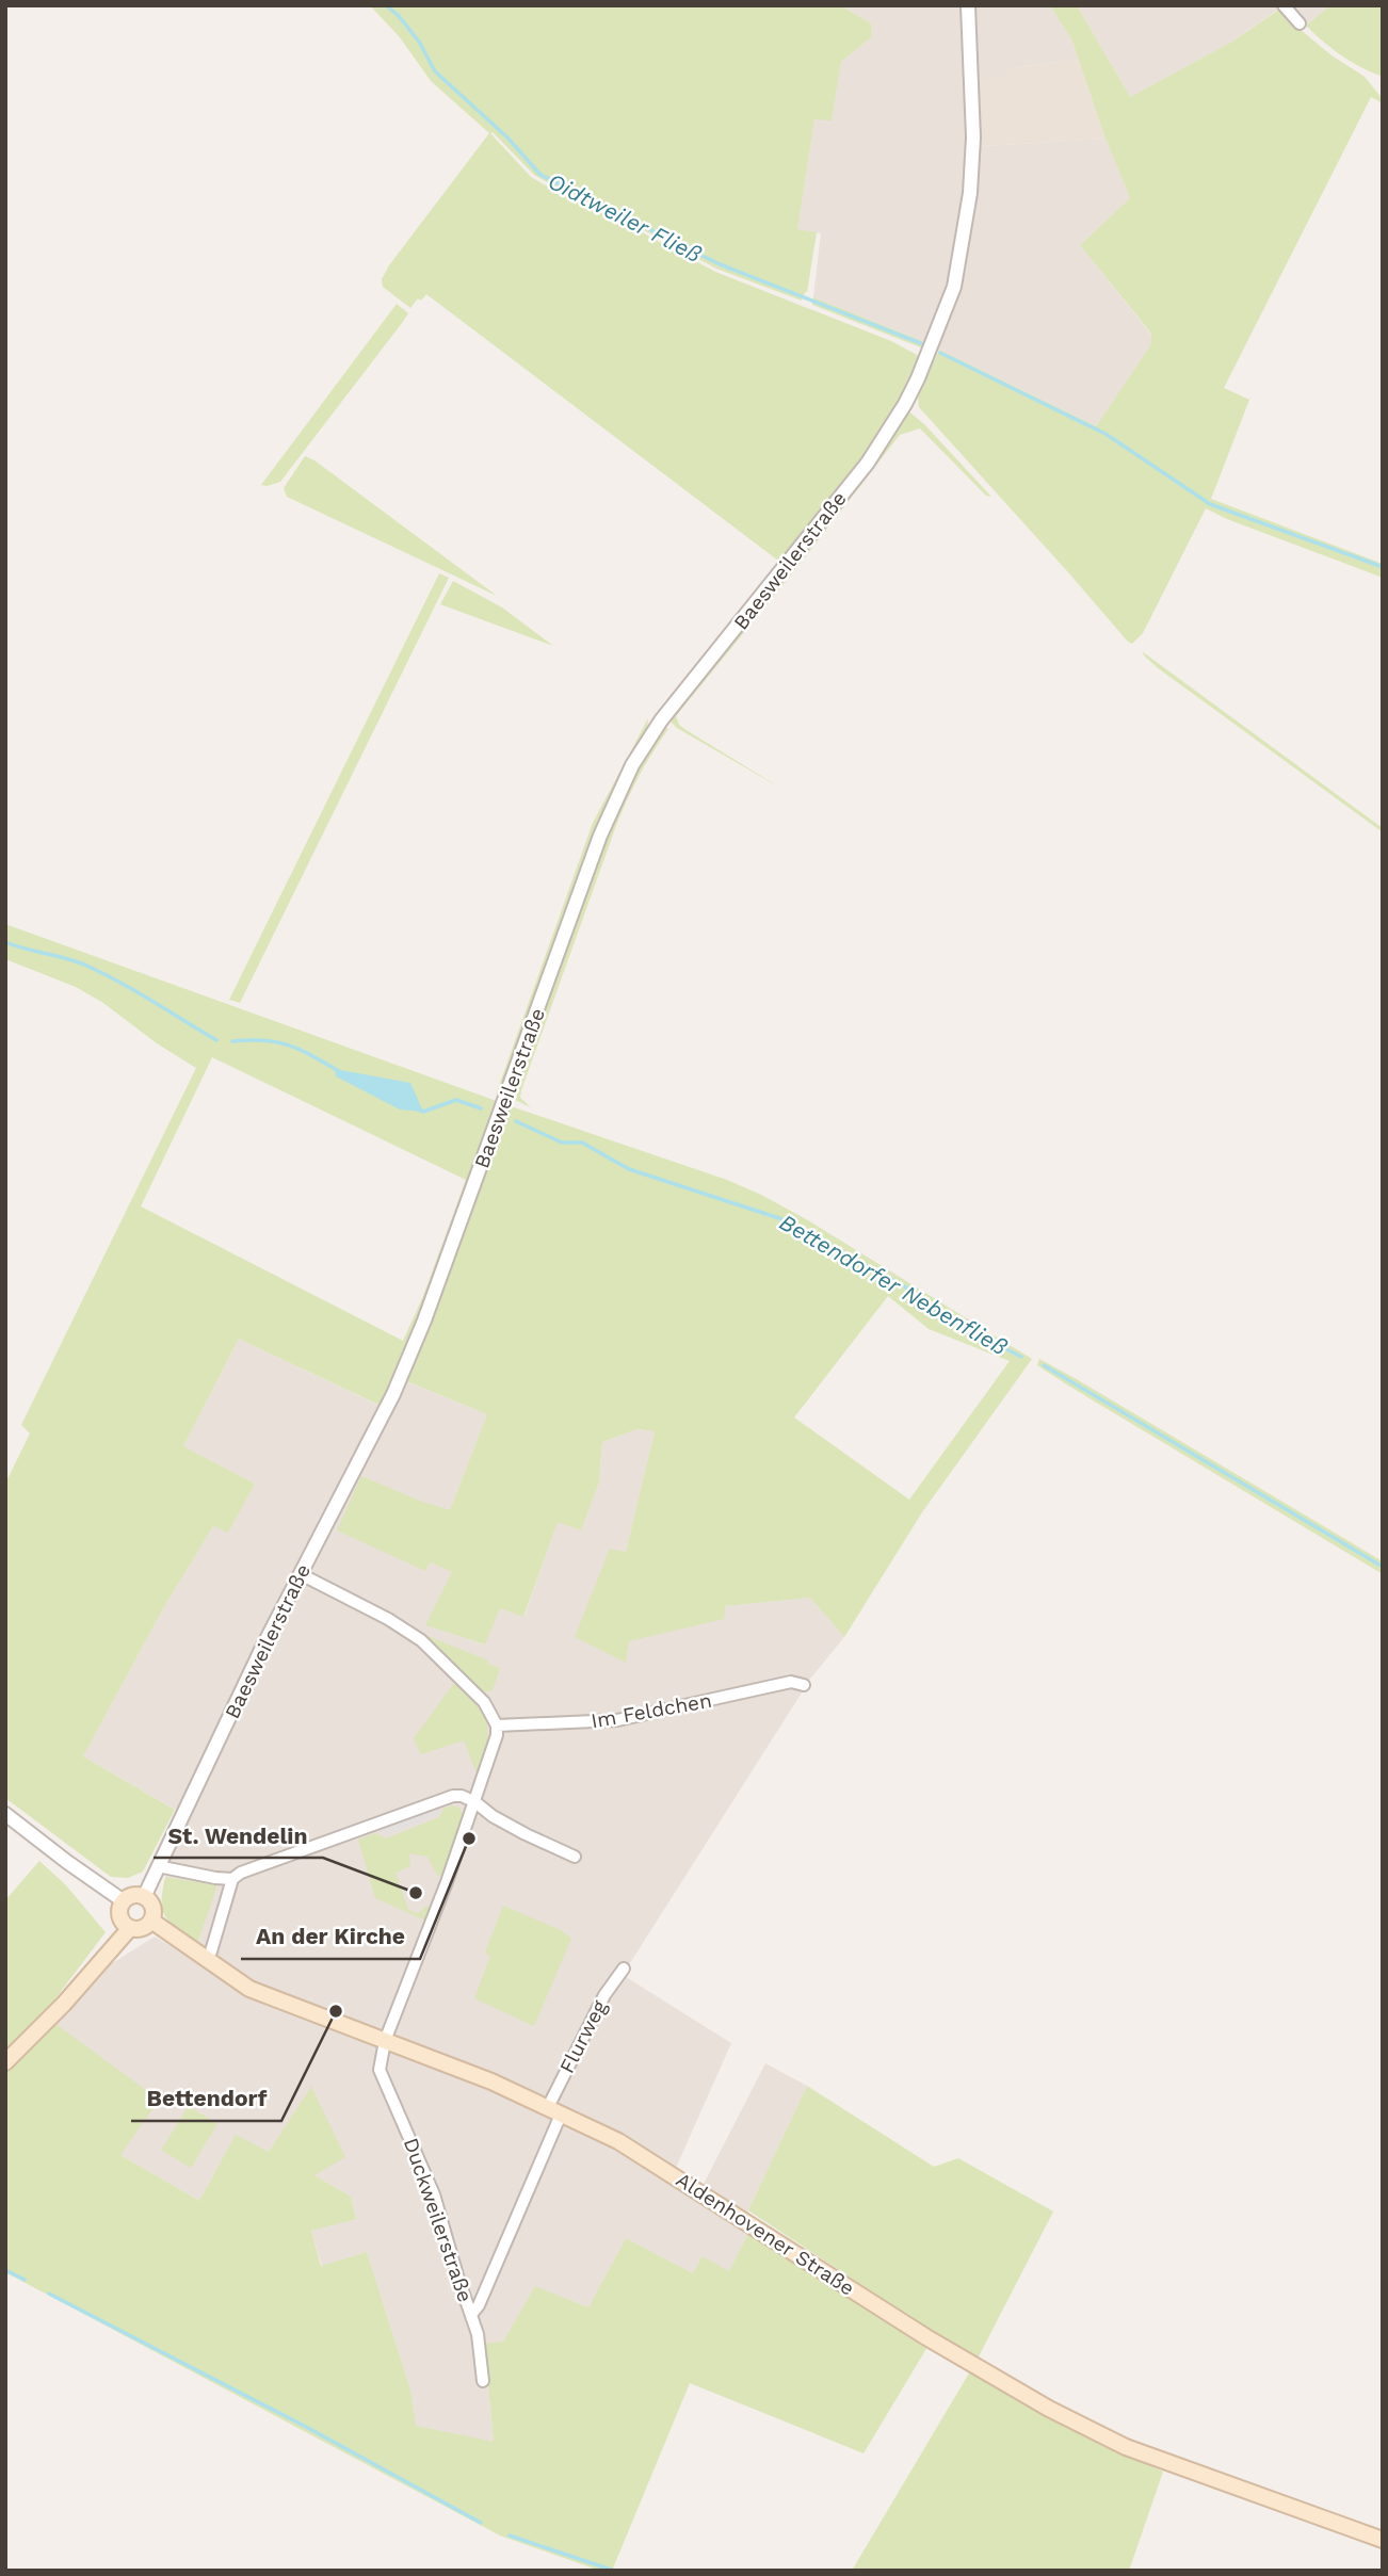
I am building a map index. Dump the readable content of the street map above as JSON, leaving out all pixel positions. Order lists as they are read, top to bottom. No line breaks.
{"streets":{"main road":["Aldenhovener Straße"],"street":["Baesweilerstraße","Im Feldchen","Flurweg","Duckweilerstraße"]},"crossings":[["Baesweilerstraße","Aldenhovener Straße"],["Im Feldchen","Duckweilerstraße"],["Flurweg","Duckweilerstraße"],["Flurweg","Aldenhovener Straße"],["Duckweilerstraße","Aldenhovener Straße"]],"water":["Oidtweiler Fließ","Bettendorfer Nebenfließ"],"places":["An der Kirche","St. Wendelin","Bettendorf"]}
